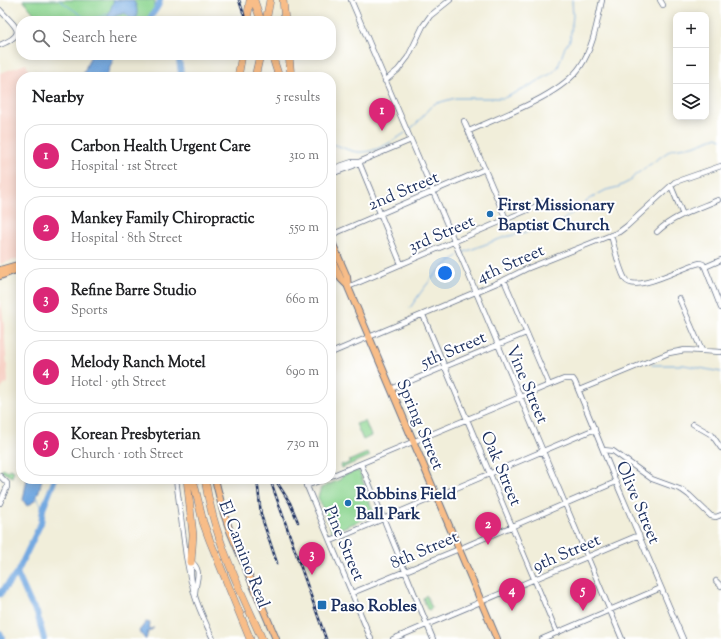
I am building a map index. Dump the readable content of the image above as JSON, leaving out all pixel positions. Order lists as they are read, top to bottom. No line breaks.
{"streets":{"highway":["El Camino Real"],"main road":["Spring Street"],"street":["2nd Street","3rd Street","4th Street","5th Street","Vine Street","Oak Street","Olive Street","Pine Street","8th Street","9th Street"]},"crossings":[["2nd Street","Vine Street"],["3rd Street","Vine Street"],["3rd Street","Spring Street"],["4th Street","Vine Street"],["4th Street","Spring Street"],["4th Street","Oak Street"],["5th Street","Vine Street"],["5th Street","Spring Street"],["5th Street","Oak Street"],["Vine Street","8th Street"],["Vine Street","9th Street"],["Spring Street","8th Street"],["Spring Street","9th Street"],["Oak Street","8th Street"],["Oak Street","9th Street"],["Olive Street","8th Street"],["Olive Street","9th Street"],["Pine Street","8th Street"]],"places":{"other":["First Missionary Baptist Church","Robbins Field Ball Park"],"transit":["Paso Robles"]},"page":{"map_buttons":["+","−"],"search":"Search here","heading":["Nearby","5 results"],"pins":["1","2","3","4","5"],"list":[{"mark":"1","name":"Carbon Health Urgent Care","note":"Hospital · 1st Street","value":"310 m"},{"mark":"2","name":"Mankey Family Chiropractic","note":"Hospital · 8th Street","value":"550 m"},{"mark":"3","name":"Refine Barre Studio","note":"Sports","value":"660 m"},{"mark":"4","name":"Melody Ranch Motel","note":"Hotel · 9th Street","value":"690 m"},{"mark":"5","name":"Korean Presbyterian","note":"Church · 10th Street","value":"730 m"}]}}
